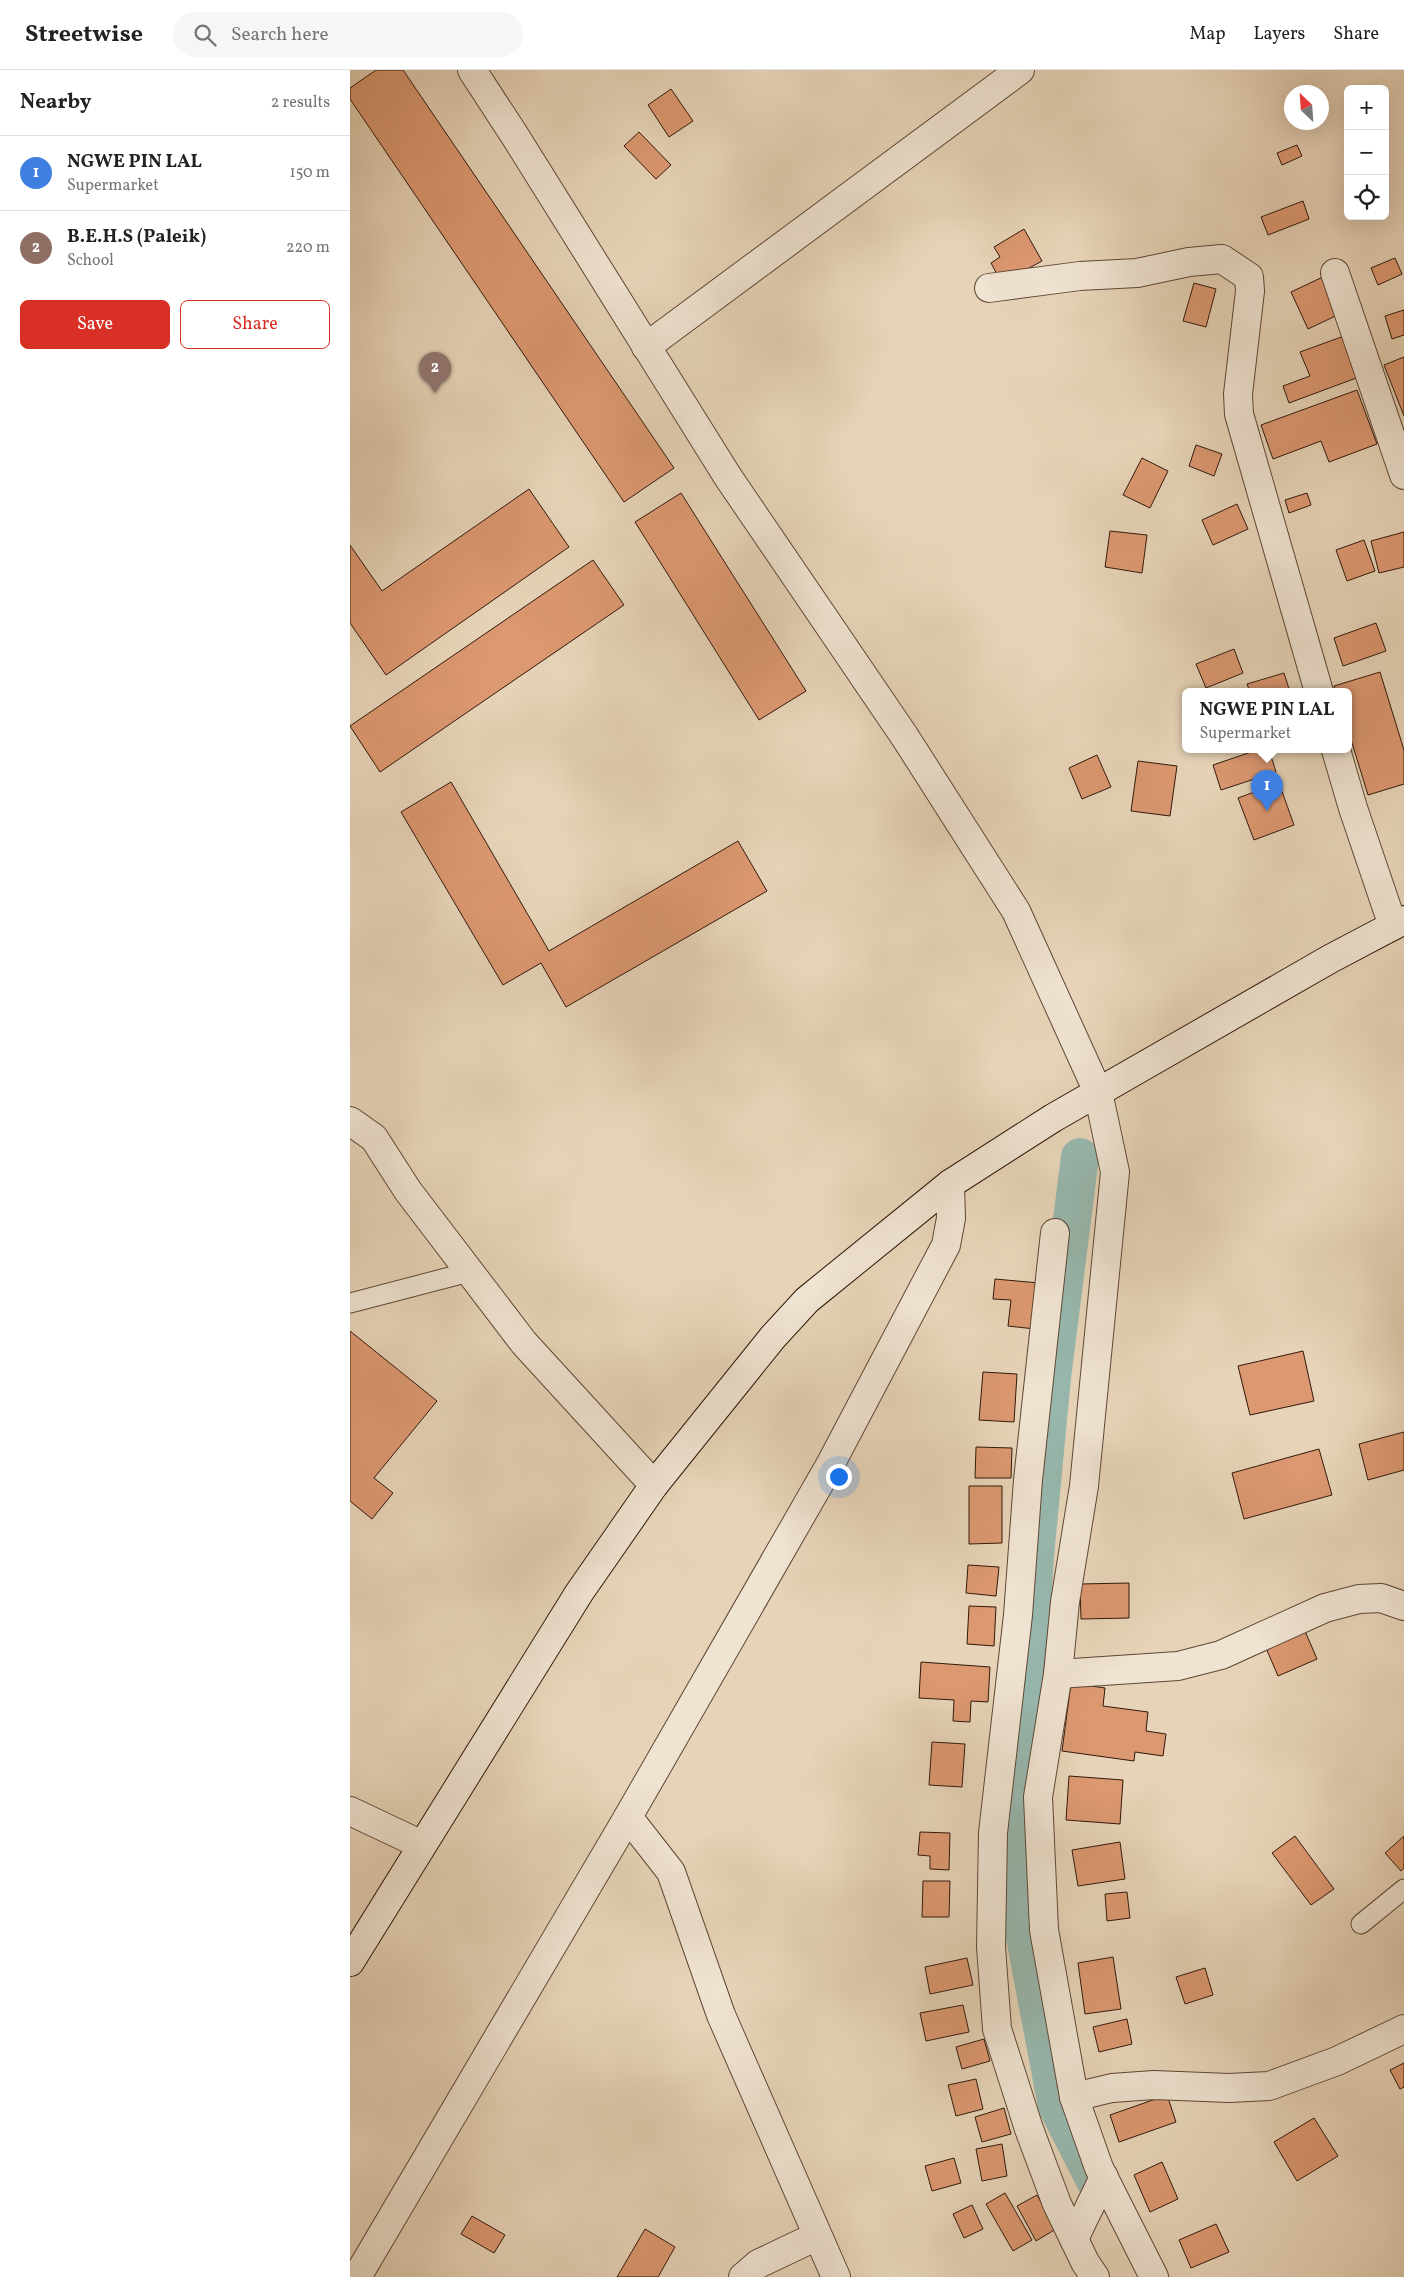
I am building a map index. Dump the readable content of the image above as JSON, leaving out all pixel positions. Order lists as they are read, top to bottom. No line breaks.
{"north":"top left","page":{"header":"Streetwise","search":"Search here","nav":["Map","Layers","Share"],"heading":["Nearby","2 results"],"map_buttons":["+","−"],"list":[{"mark":"1","name":"NGWE PIN LAL","note":"Supermarket","value":"150 m"},{"mark":"2","name":"B.E.H.S (Paleik)","note":"School","value":"220 m"}],"buttons":["Save","Share"],"pins":["2","1"],"popup":["NGWE PIN LAL","Supermarket"]}}
